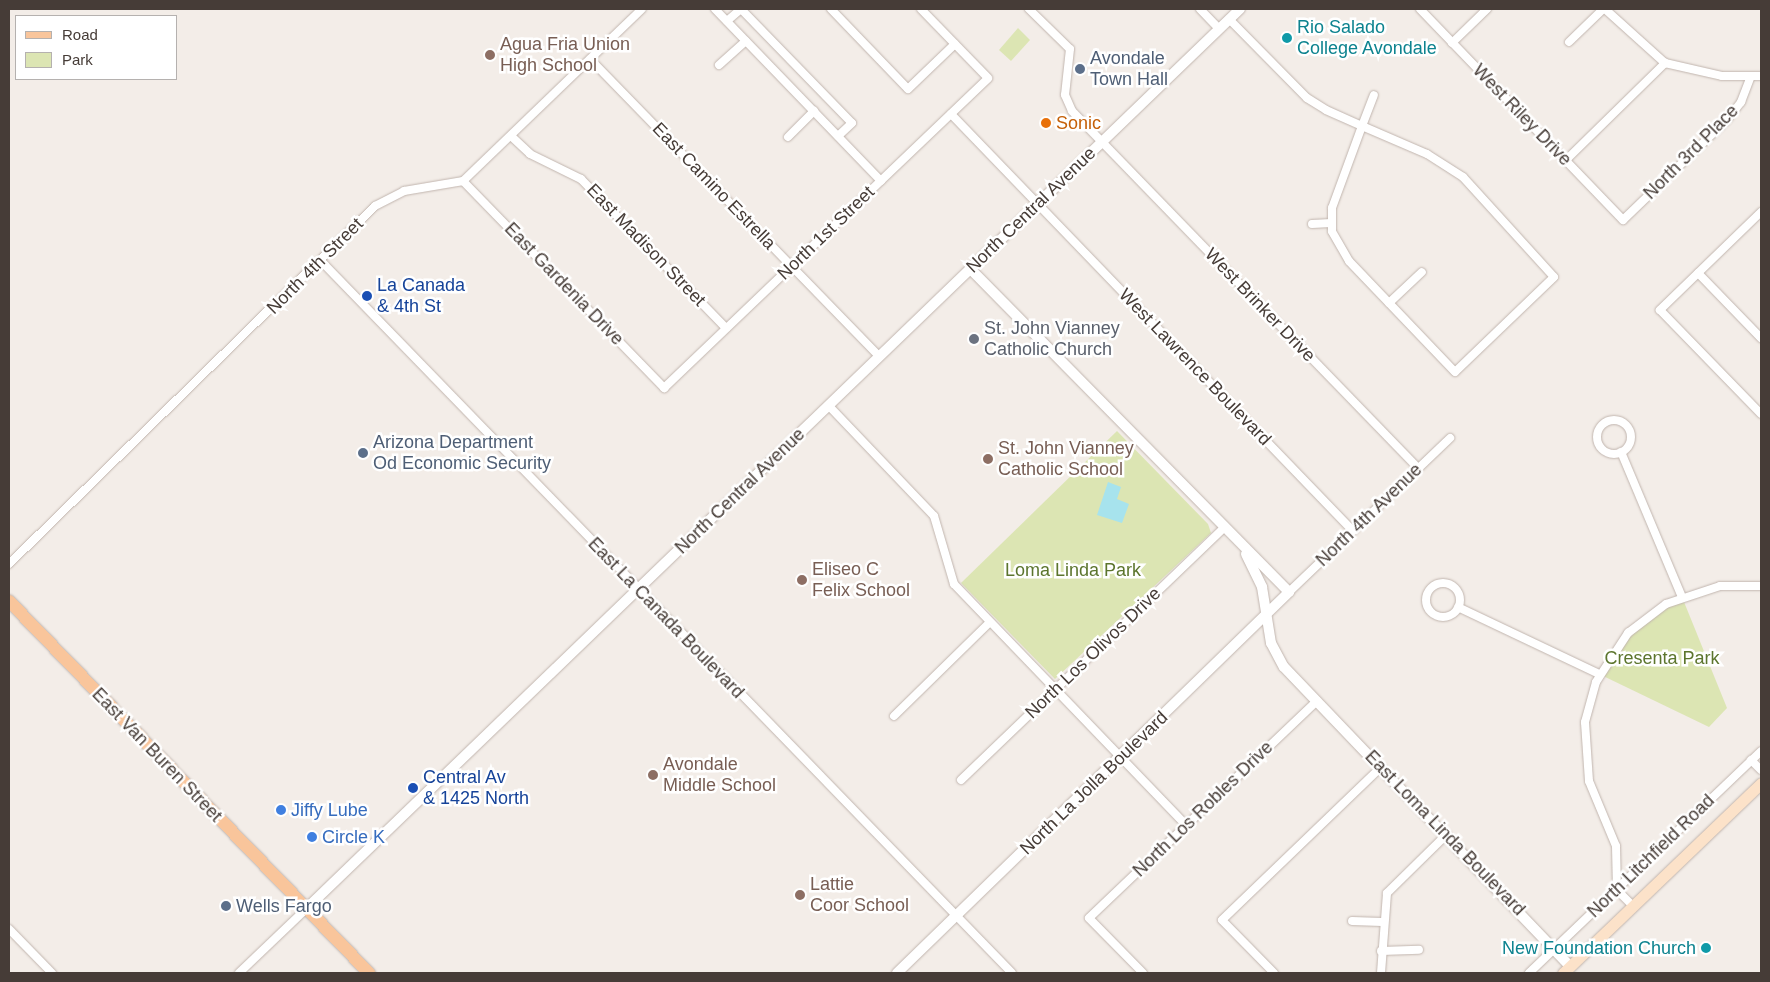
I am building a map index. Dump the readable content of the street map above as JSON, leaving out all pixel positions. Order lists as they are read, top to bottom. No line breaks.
{"streets":{"main road":["East Van Buren Street","North Litchfield Road"],"street":["West Riley Drive","North 3rd Place","East Camino Estrella","North Central Avenue","North 1st Street","East Madison Street","North 4th Street","East Gardenia Drive","West Brinker Drive","West Lawrence Boulevard","North 4th Avenue","East La Canada Boulevard","North Los Olivos Drive","North La Jolla Boulevard","North Los Robles Drive","East Loma Linda Boulevard"]},"crossings":[["West Riley Drive","North 3rd Place"],["East Camino Estrella","North Central Avenue"],["East Camino Estrella","North 1st Street"],["North Central Avenue","West Brinker Drive"],["North Central Avenue","West Lawrence Boulevard"],["North Central Avenue","East La Canada Boulevard"],["North Central Avenue","East Van Buren Street"],["North 1st Street","East Madison Street"],["North 1st Street","East Gardenia Drive"],["North 1st Street","West Lawrence Boulevard"],["North 4th Street","East Gardenia Drive"],["North 4th Street","East La Canada Boulevard"],["West Brinker Drive","North 4th Avenue"],["West Lawrence Boulevard","North 4th Avenue"],["North 4th Avenue","North La Jolla Boulevard"],["East La Canada Boulevard","North La Jolla Boulevard"],["North La Jolla Boulevard","East Loma Linda Boulevard"],["North Los Robles Drive","East Loma Linda Boulevard"],["East Loma Linda Boulevard","North Litchfield Road"]],"parks":["Loma Linda Park","Cresenta Park"],"places":["Rio Salado College Avondale","Agua Fria Union High School","Avondale Town Hall","Sonic","La Canada & 4th St","St. John Vianney Catholic Church","Arizona Department Od Economic Security","St. John Vianney Catholic School","Eliseo C Felix School","Avondale Middle School","Central Av & 1425 North","Jiffy Lube","Circle K","Lattie Coor School","Wells Fargo","New Foundation Church"],"legend":["Road","Park"]}
